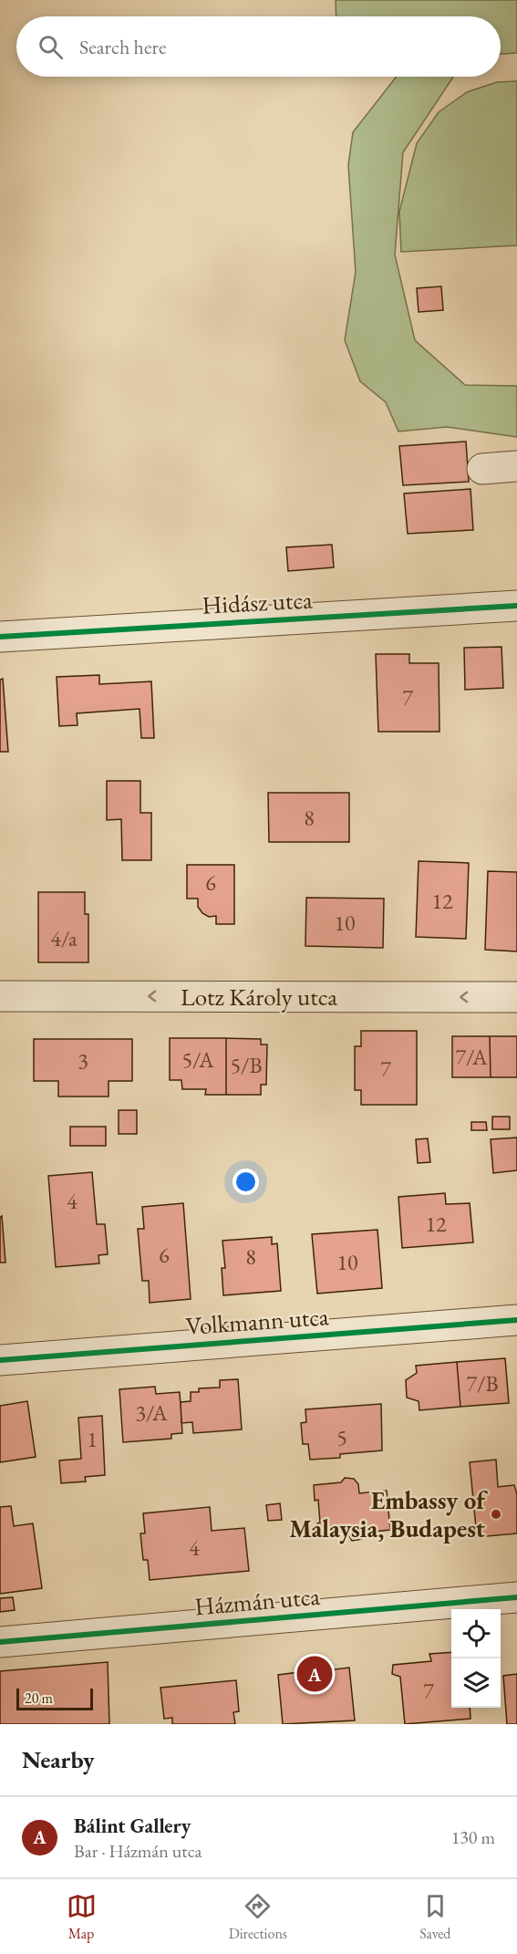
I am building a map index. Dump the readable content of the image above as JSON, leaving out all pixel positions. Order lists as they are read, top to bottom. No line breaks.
{"streets":{"street":["Hidász utca","Lotz Károly utca","Volkmann utca","Házmán utca"]},"one_way":["Lotz Károly utca"],"places":["Embassy of Malaysia, Budapest"],"house_numbers":["7","8","6","12","10","4/a","7/A","5/A","3","5/B","7","4","12","6","8","10","7/B","3/A","5","1","4","7"],"scale_bar":"20 m","page":{"search":"Search here","pins":"A","scale":"20 m","heading":"Nearby","list":[{"mark":"A","name":"Bálint Gallery","note":"Bar · Házmán utca","value":"130 m"}],"nav":["Map","Directions","Saved"]}}
